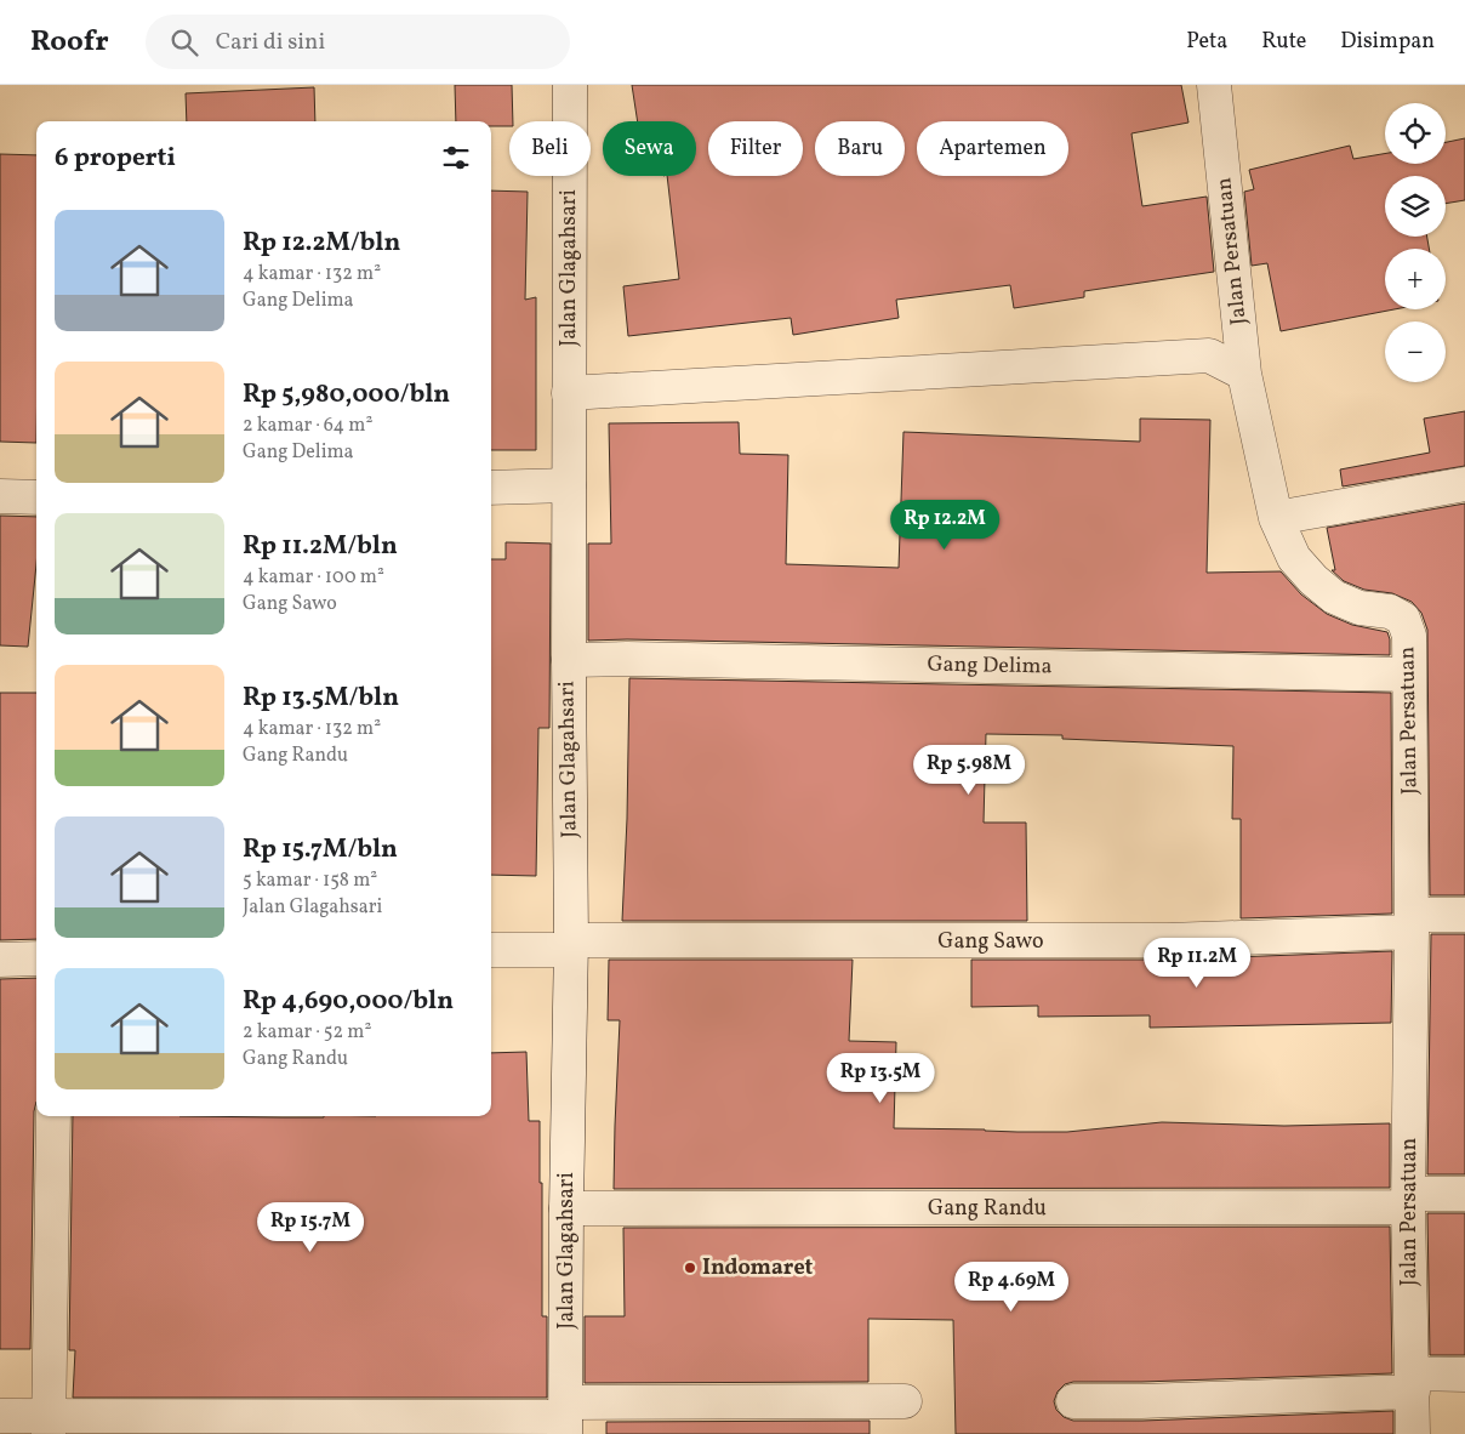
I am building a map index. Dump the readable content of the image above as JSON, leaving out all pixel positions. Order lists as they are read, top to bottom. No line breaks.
{"streets":{"street":["Jalan Persatuan","Jalan Glagahsari","Gang Delima","Gang Sawo","Gang Randu"]},"crossings":[["Jalan Persatuan","Gang Delima"],["Jalan Persatuan","Gang Sawo"],["Jalan Persatuan","Gang Randu"],["Jalan Glagahsari","Gang Delima"],["Jalan Glagahsari","Gang Sawo"],["Jalan Glagahsari","Gang Randu"]],"places":["Indomaret"],"page":{"header":"Roofr","search":"Cari di sini","nav":["Peta","Rute","Disimpan"],"map_buttons":["+","−"],"chip":["Beli","Sewa","Filter","Baru","Apartemen"],"heading":"6 properti","list":[{"name":"Rp 12.2M/bln","note":"4 kamar · 132 m² · Gang Delima"},{"name":"Rp 5,980,000/bln","note":"2 kamar · 64 m² · Gang Delima"},{"name":"Rp 11.2M/bln","note":"4 kamar · 100 m² · Gang Sawo"},{"name":"Rp 13.5M/bln","note":"4 kamar · 132 m² · Gang Randu"},{"name":"Rp 15.7M/bln","note":"5 kamar · 158 m² · Jalan Glagahsari"},{"name":"Rp 4,690,000/bln","note":"2 kamar · 52 m² · Gang Randu"}],"price":["Rp 12.2M","Rp 5.98M","Rp 11.2M","Rp 13.5M","Rp 15.7M","Rp 4.69M"]}}
